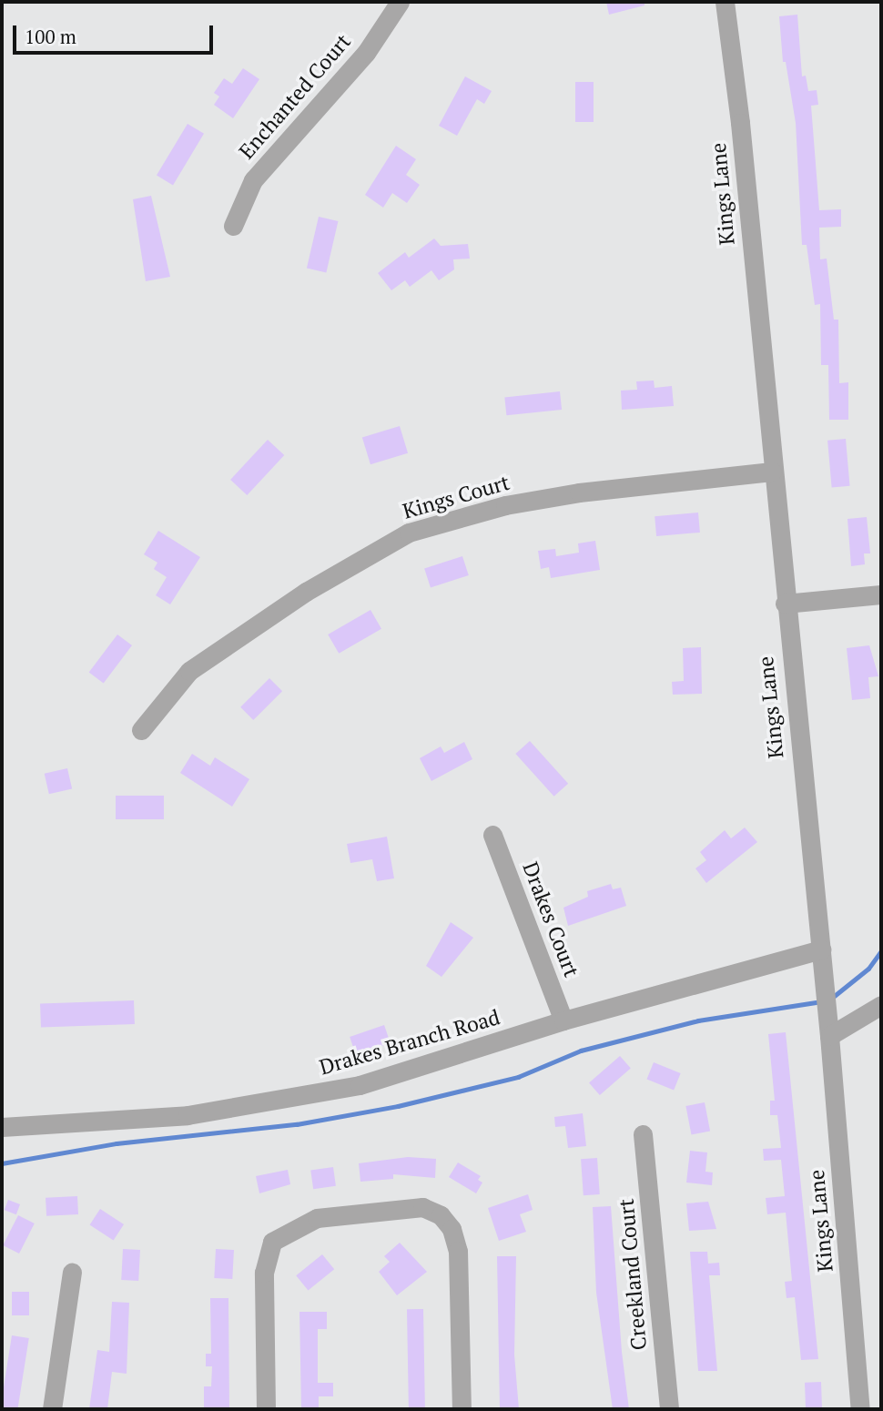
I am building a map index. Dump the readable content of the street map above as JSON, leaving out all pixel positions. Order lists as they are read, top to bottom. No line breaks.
{"streets":{"street":["Enchanted Court","Kings Lane","Kings Court","Drakes Court","Drakes Branch Road","Creekland Court"]},"crossings":[["Kings Lane","Kings Court"],["Kings Lane","Drakes Branch Road"],["Drakes Court","Drakes Branch Road"]],"scale_bar":"100 m"}
